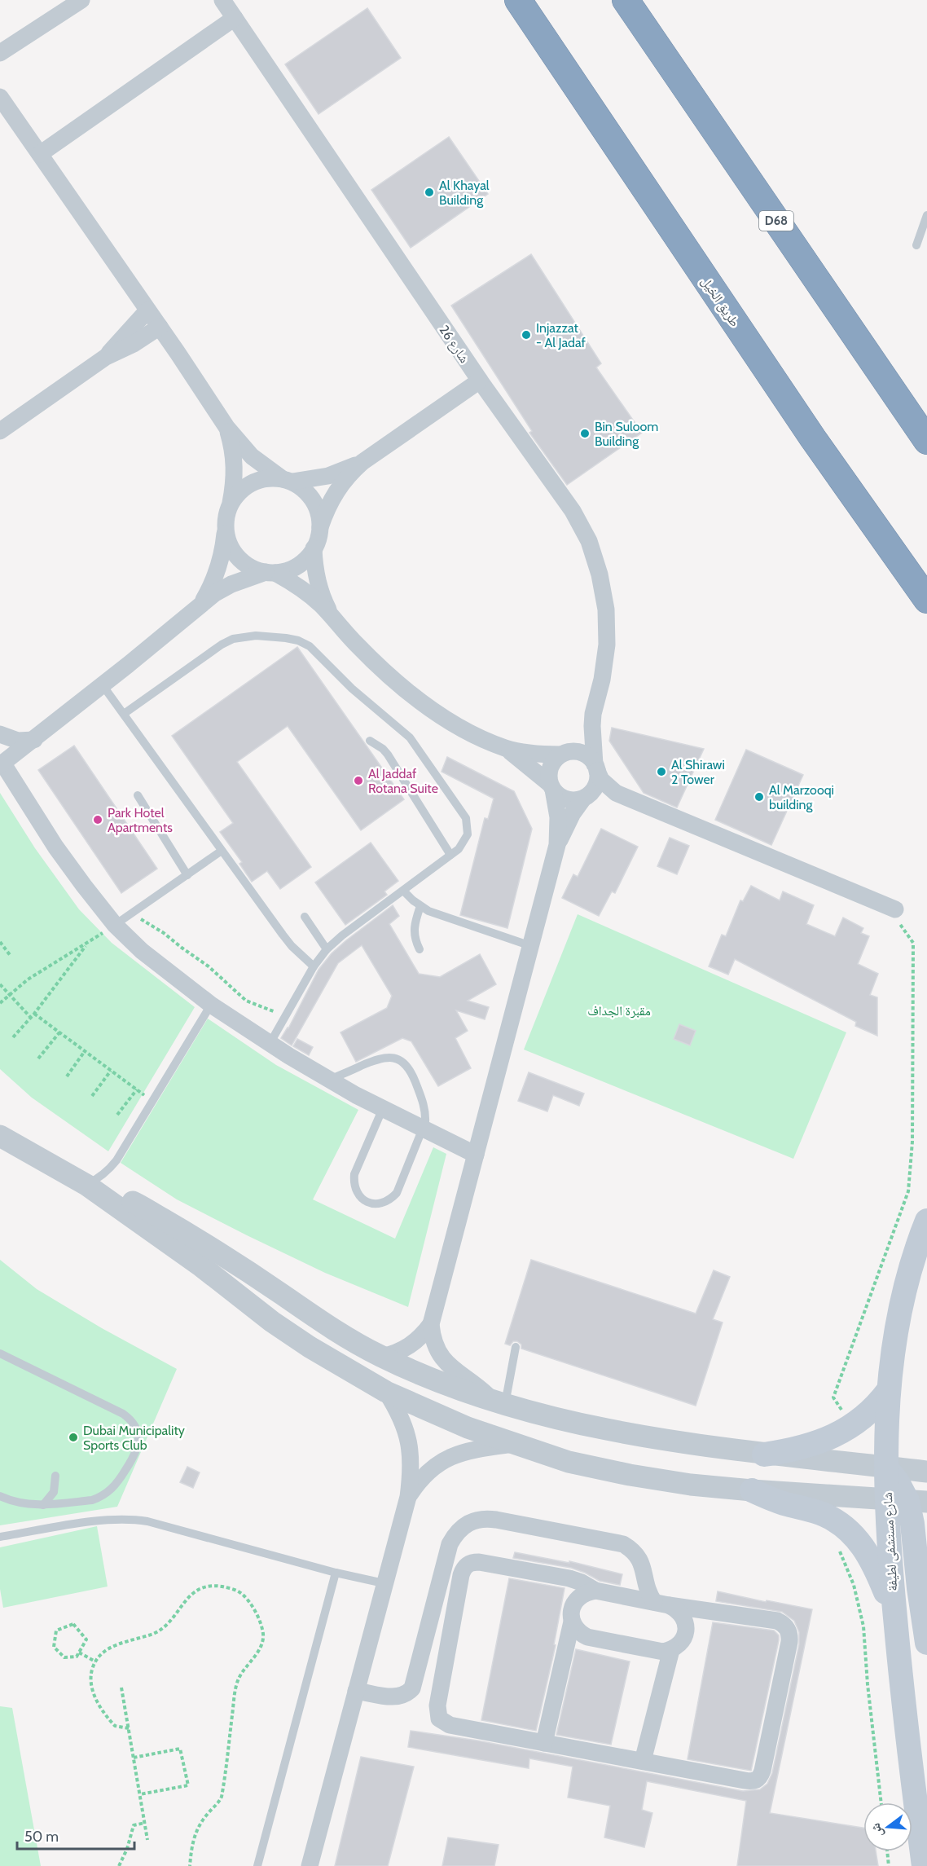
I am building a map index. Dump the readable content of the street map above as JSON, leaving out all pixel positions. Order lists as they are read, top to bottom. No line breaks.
{"streets":{"highway":["D68","طريق الخيل"],"main road":["شارع مستشفى لطيفة"],"street":["شارع 26"]},"parks":["مقبرة الجداف"],"places":["Al Khayal Building","Injazzat - Al Jadaf","Bin Suloom Building","Al Shirawi 2 Tower","Al Jaddaf Rotana Suite","Al Marzooqi building","Park Hotel Apartments","Dubai Municipality Sports Club"],"scale_bar":"50 m","north":"left"}
